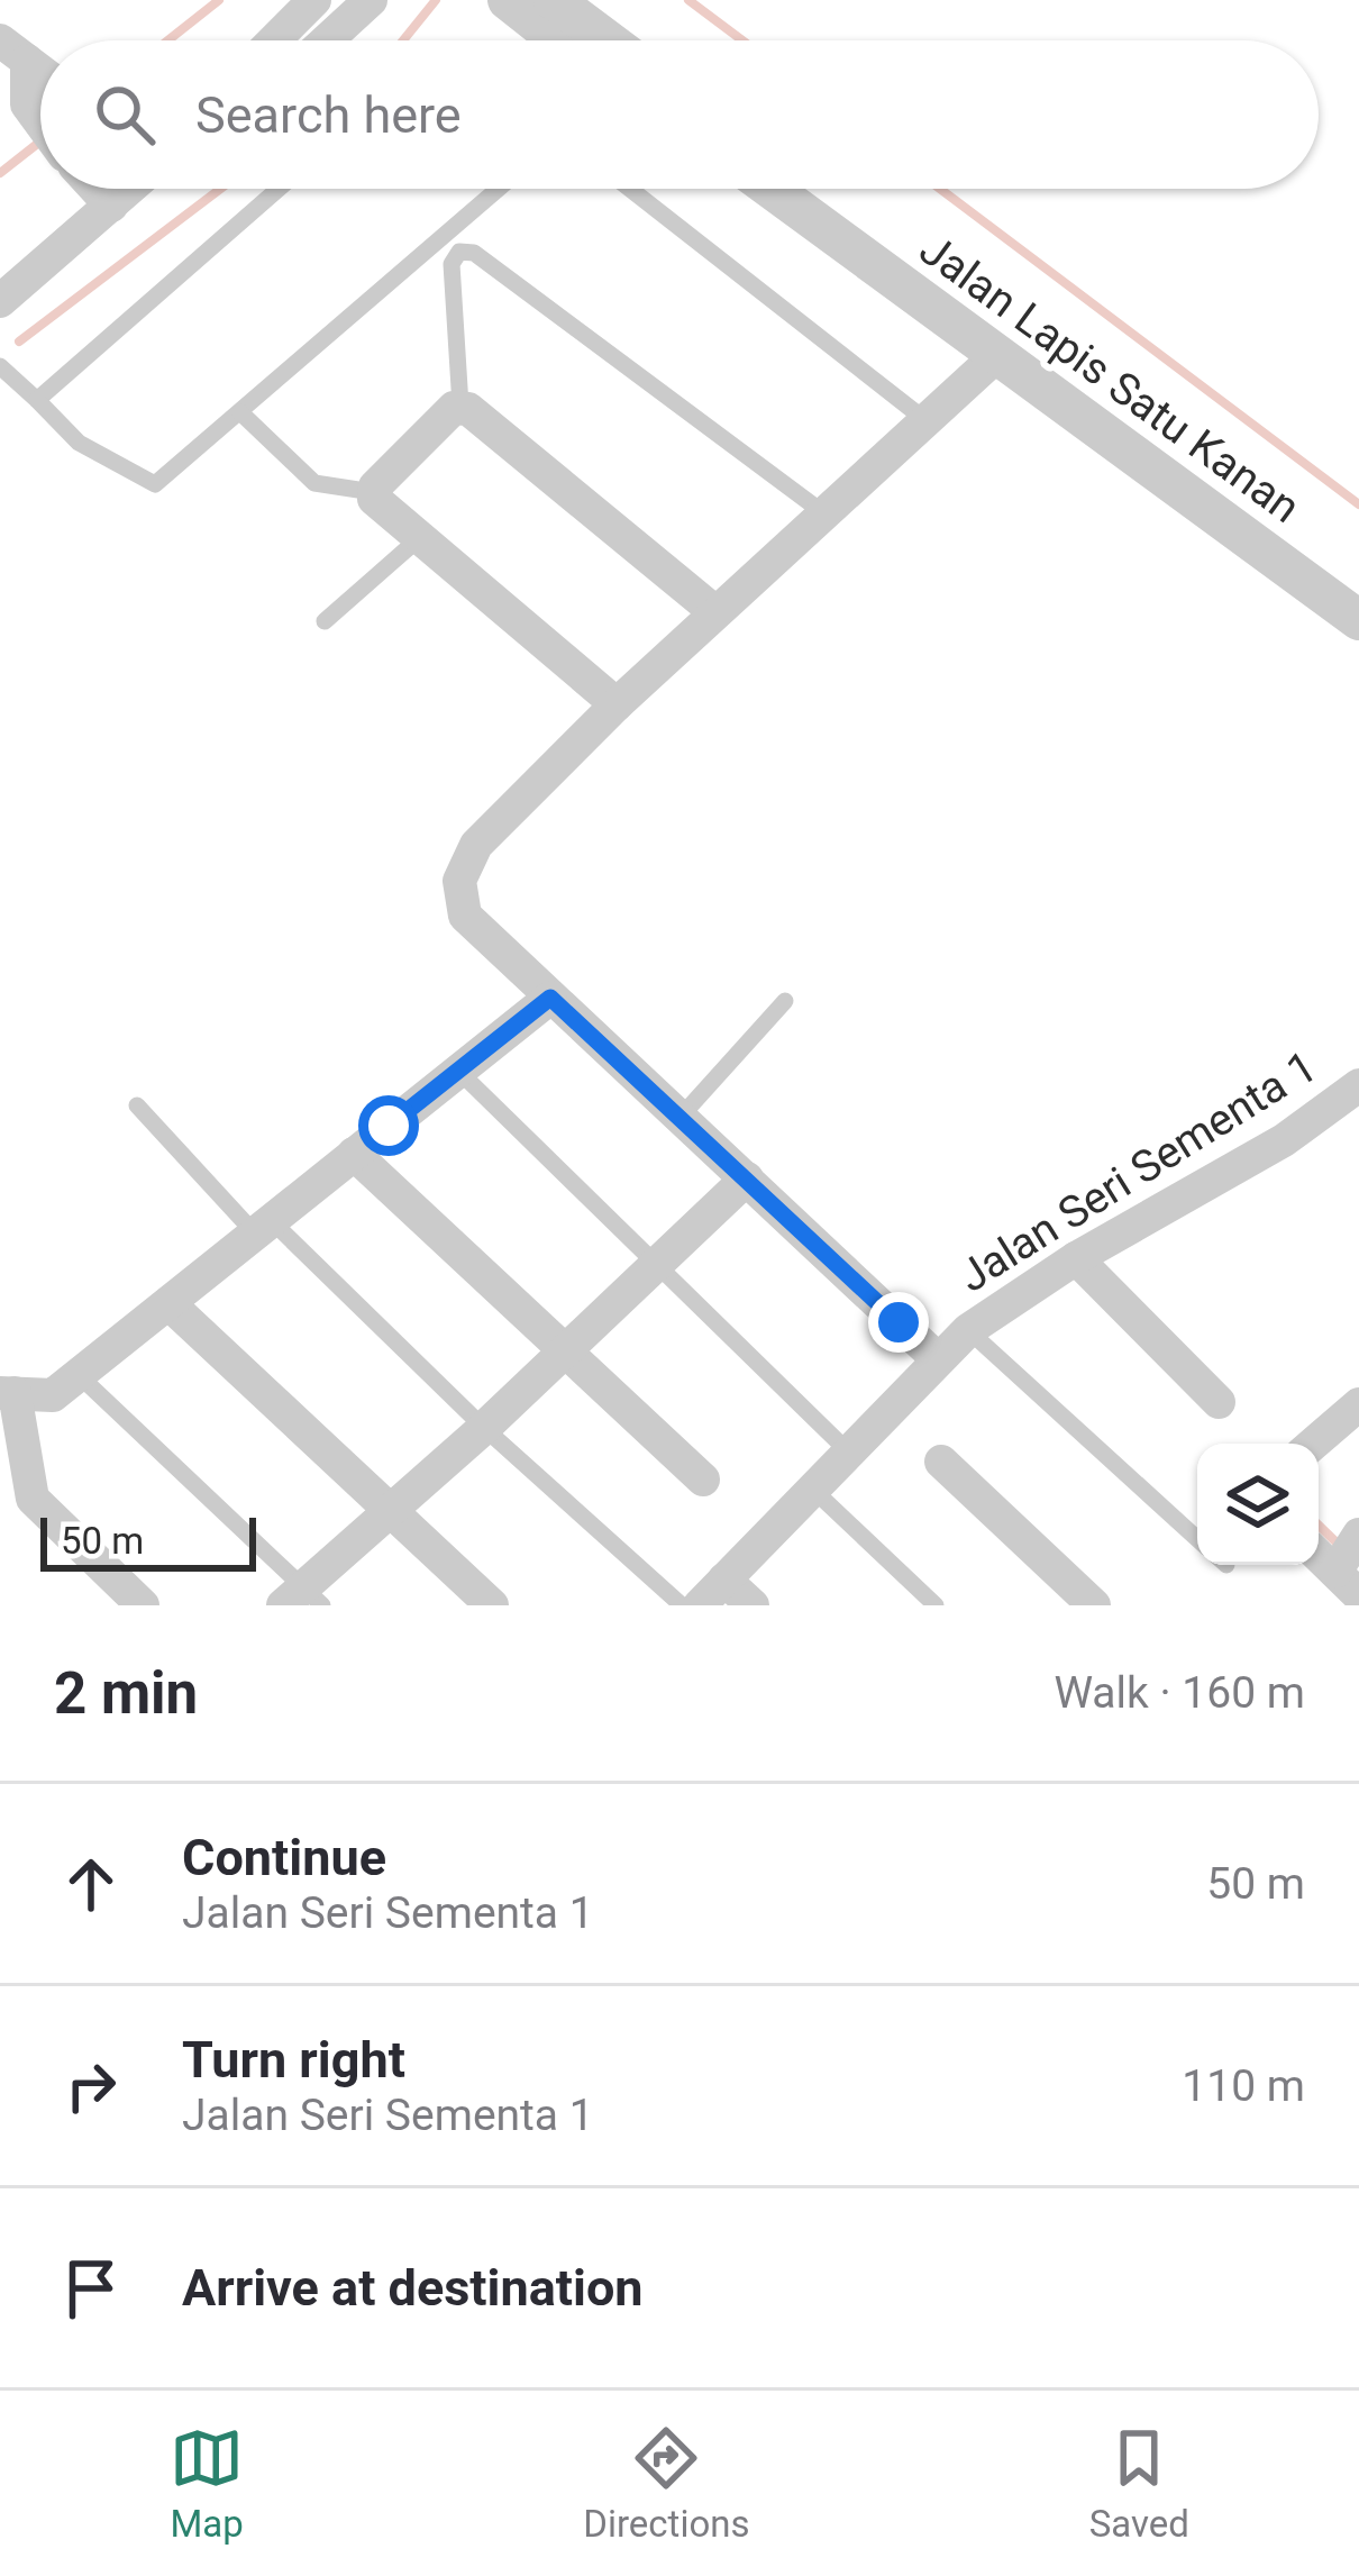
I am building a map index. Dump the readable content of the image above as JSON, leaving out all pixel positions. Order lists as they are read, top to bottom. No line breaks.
{"streets":{"street":["Jalan Lapis Satu Kanan","Jalan Seri Sementa 1"]},"scale_bar":"50 m","page":{"search":"Search here","scale":"50 m","heading":["2 min","Walk · 160 m"],"list":[["Continue","Jalan Seri Sementa 1","50 m"],["Turn right","Jalan Seri Sementa 1","110 m"],"Arrive at destination"],"nav":["Map","Directions","Saved"]}}
